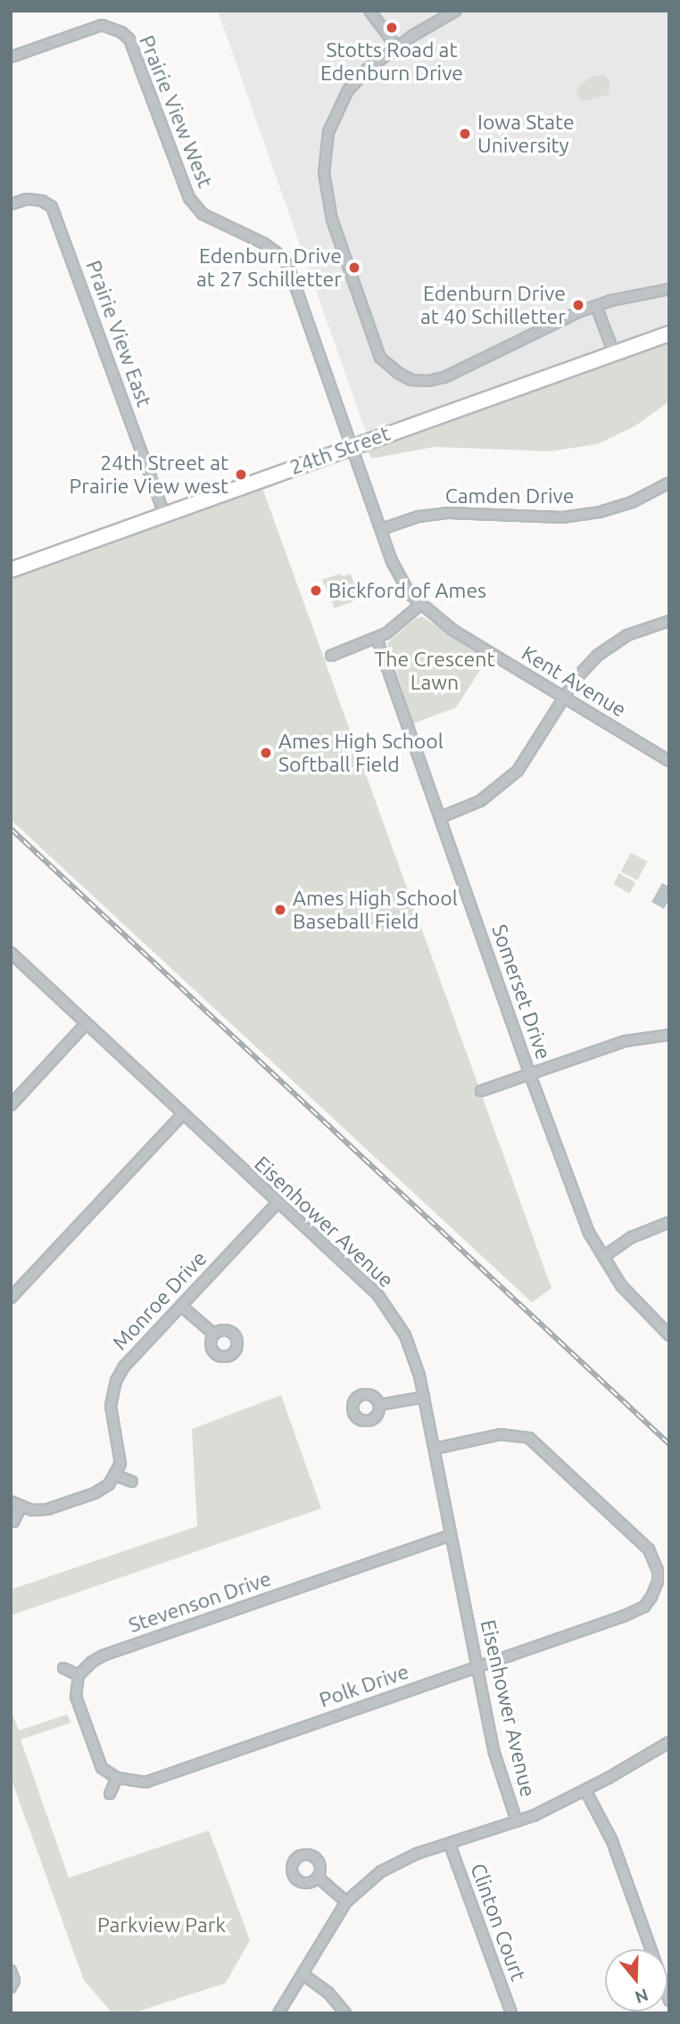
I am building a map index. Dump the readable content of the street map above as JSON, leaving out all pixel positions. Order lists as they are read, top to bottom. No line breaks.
{"streets":{"main road":["24th Street"],"street":["Prairie View West","Prairie View East","Camden Drive","Kent Avenue","Somerset Drive","Eisenhower Avenue","Monroe Drive","Stevenson Drive","Polk Drive","Clinton Court"]},"crossings":[["Prairie View West","24th Street"],["Prairie View West","Kent Avenue"],["Prairie View East","24th Street"],["24th Street","Kent Avenue"],["Camden Drive","Kent Avenue"],["Eisenhower Avenue","Monroe Drive"],["Eisenhower Avenue","Stevenson Drive"],["Eisenhower Avenue","Polk Drive"]],"parks":["The Crescent Lawn","Parkview Park"],"places":["Stotts Road at Edenburn Drive","Iowa State University","Edenburn Drive at 27 Schilletter","Edenburn Drive at 40 Schilletter","24th Street at Prairie View west","Bickford of Ames","Ames High School Softball Field","Ames High School Baseball Field"],"north":"bottom"}
